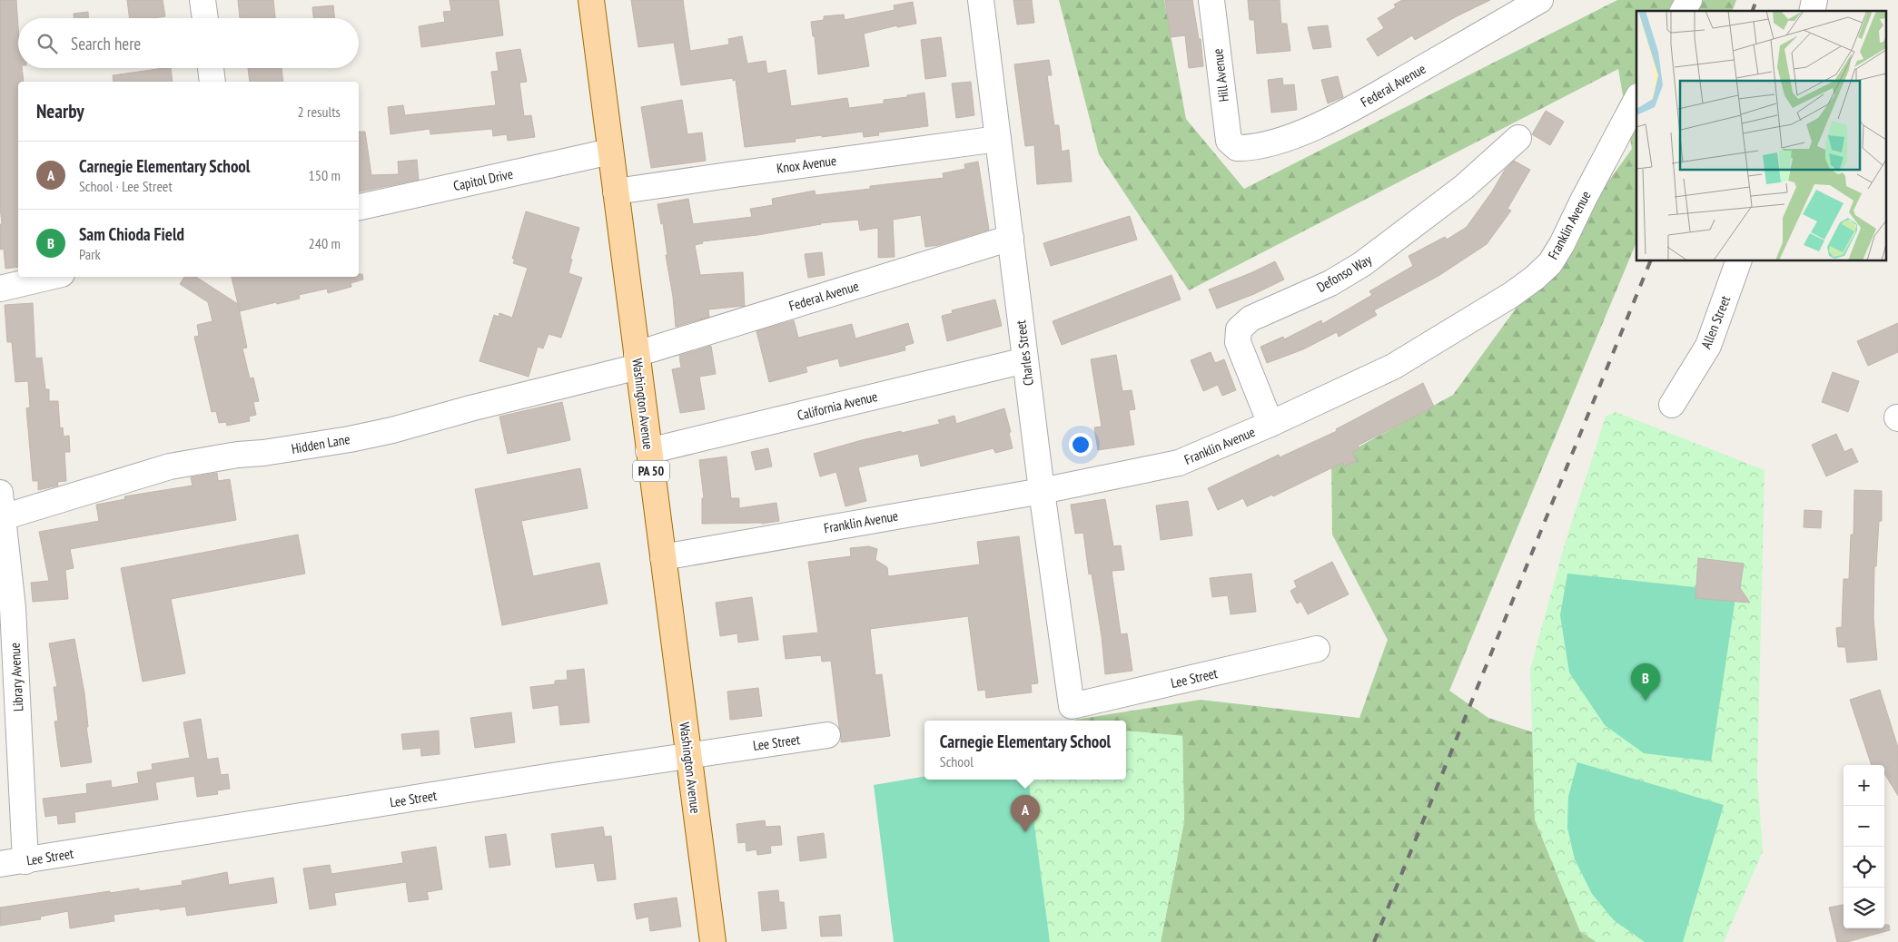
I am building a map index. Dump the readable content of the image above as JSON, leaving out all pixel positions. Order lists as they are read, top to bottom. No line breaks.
{"streets":{"main road":["Washington Avenue","PA 50"],"street":["Hill Avenue","Federal Avenue","Knox Avenue","Capitol Drive","Franklin Avenue","Defonso Way","Allen Street","Charles Street","California Avenue","Hidden Lane","Library Avenue","Lee Street"]},"crossings":[["Hill Avenue","Federal Avenue"],["Federal Avenue","Charles Street"],["Federal Avenue","Washington Avenue"],["Federal Avenue","Hidden Lane"],["Knox Avenue","Charles Street"],["Knox Avenue","Washington Avenue"],["Capitol Drive","Washington Avenue"],["Franklin Avenue","Defonso Way"],["Franklin Avenue","Charles Street"],["Franklin Avenue","Washington Avenue"],["Charles Street","California Avenue"],["Charles Street","Lee Street"],["Washington Avenue","California Avenue"],["Washington Avenue","Hidden Lane"],["Washington Avenue","Lee Street"],["Hidden Lane","Library Avenue"],["Library Avenue","Lee Street"]],"page":{"search":"Search here","heading":["Nearby","2 results"],"list":[{"mark":"A","name":"Carnegie Elementary School","note":"School · Lee Street","value":"150 m"},{"mark":"B","name":"Sam Chioda Field","note":"Park","value":"240 m"}],"pins":["B","A"],"popup":["Carnegie Elementary School","School"],"map_buttons":["+","−"]}}
